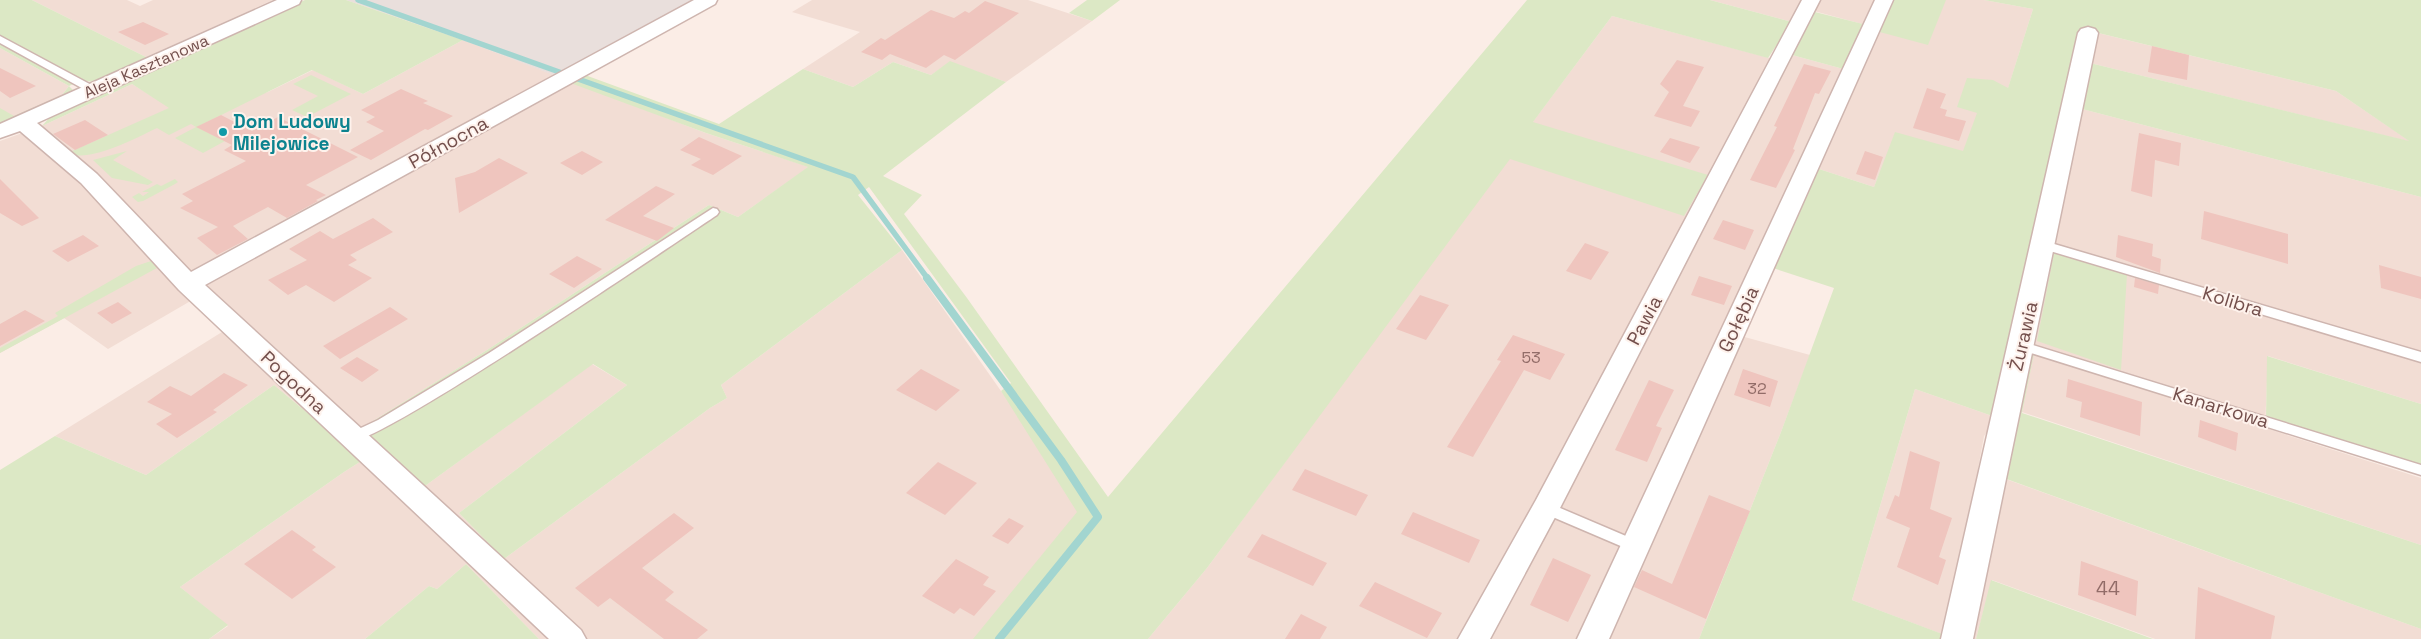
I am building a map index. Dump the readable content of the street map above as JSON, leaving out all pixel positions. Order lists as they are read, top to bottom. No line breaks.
{"streets":{"street":["Aleja Kasztanowa","Północna","Gołębia","Pawia","Żurawia","Pogodna"],"lane":["Kolibra","Kanarkowa"]},"crossings":[["Aleja Kasztanowa","Pogodna"],["Północna","Pogodna"],["Kolibra","Żurawia"],["Żurawia","Kanarkowa"]],"places":["Dom Ludowy Milejowice"],"house_numbers":["53","32","44"]}
